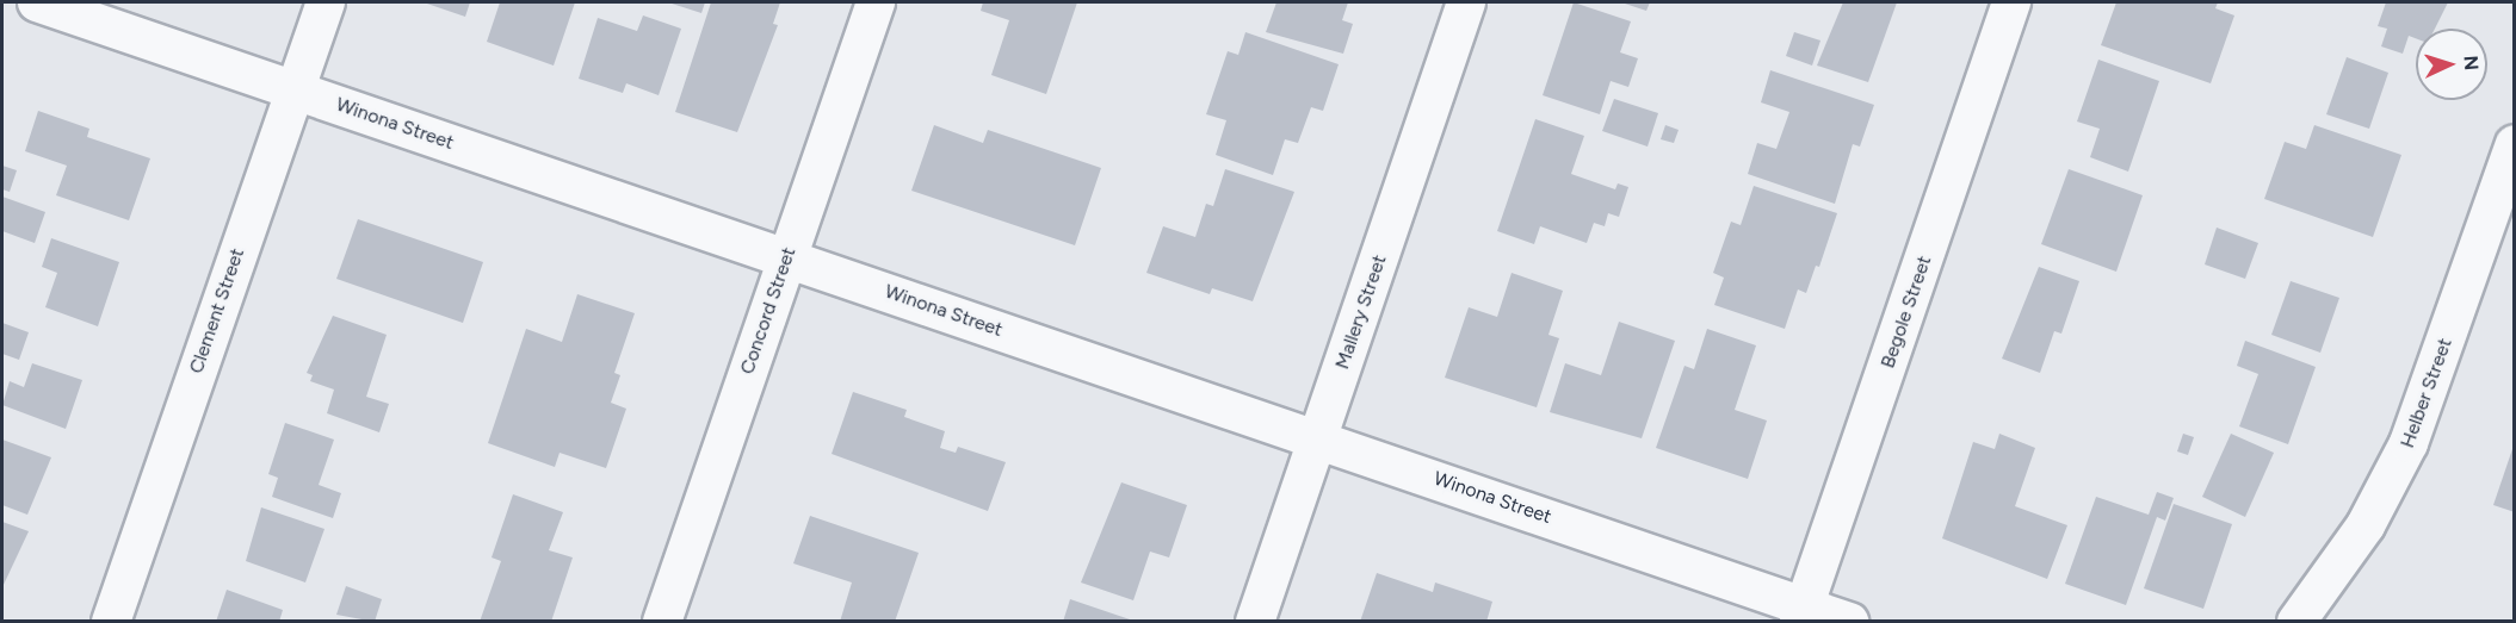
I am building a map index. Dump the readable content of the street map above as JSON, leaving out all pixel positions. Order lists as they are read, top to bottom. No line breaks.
{"streets":{"street":["Winona Street","Clement Street","Concord Street","Mallery Street","Begole Street","Helber Street"]},"crossings":[["Winona Street","Clement Street"],["Winona Street","Concord Street"],["Winona Street","Mallery Street"],["Winona Street","Begole Street"]],"north":"right"}
